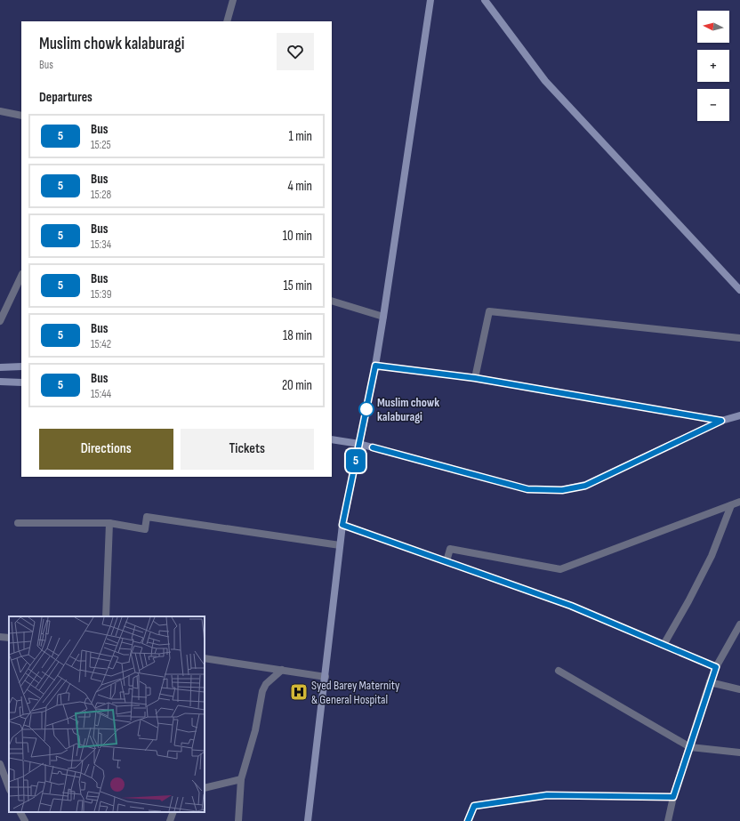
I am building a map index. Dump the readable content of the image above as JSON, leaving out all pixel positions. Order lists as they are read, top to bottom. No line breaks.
{"places":{"other":["Muslim chowk kalaburagi"],"hospital":["Syed Barey Maternity & General Hospital"]},"lines":["bus line 5"],"north":"left","page":{"on_map":"5","map_buttons":["+","−"],"heading":[["Muslim chowk kalaburagi","Bus"],"Departures"],"list":[{"mark":"5","name":"Bus","note":"15:25","value":"1 min"},{"mark":"5","name":"Bus","note":"15:28","value":"4 min"},{"mark":"5","name":"Bus","note":"15:34","value":"10 min"},{"mark":"5","name":"Bus","note":"15:39","value":"15 min"},{"mark":"5","name":"Bus","note":"15:42","value":"18 min"},{"mark":"5","name":"Bus","note":"15:44","value":"20 min"}],"buttons":["Directions","Tickets"]}}
